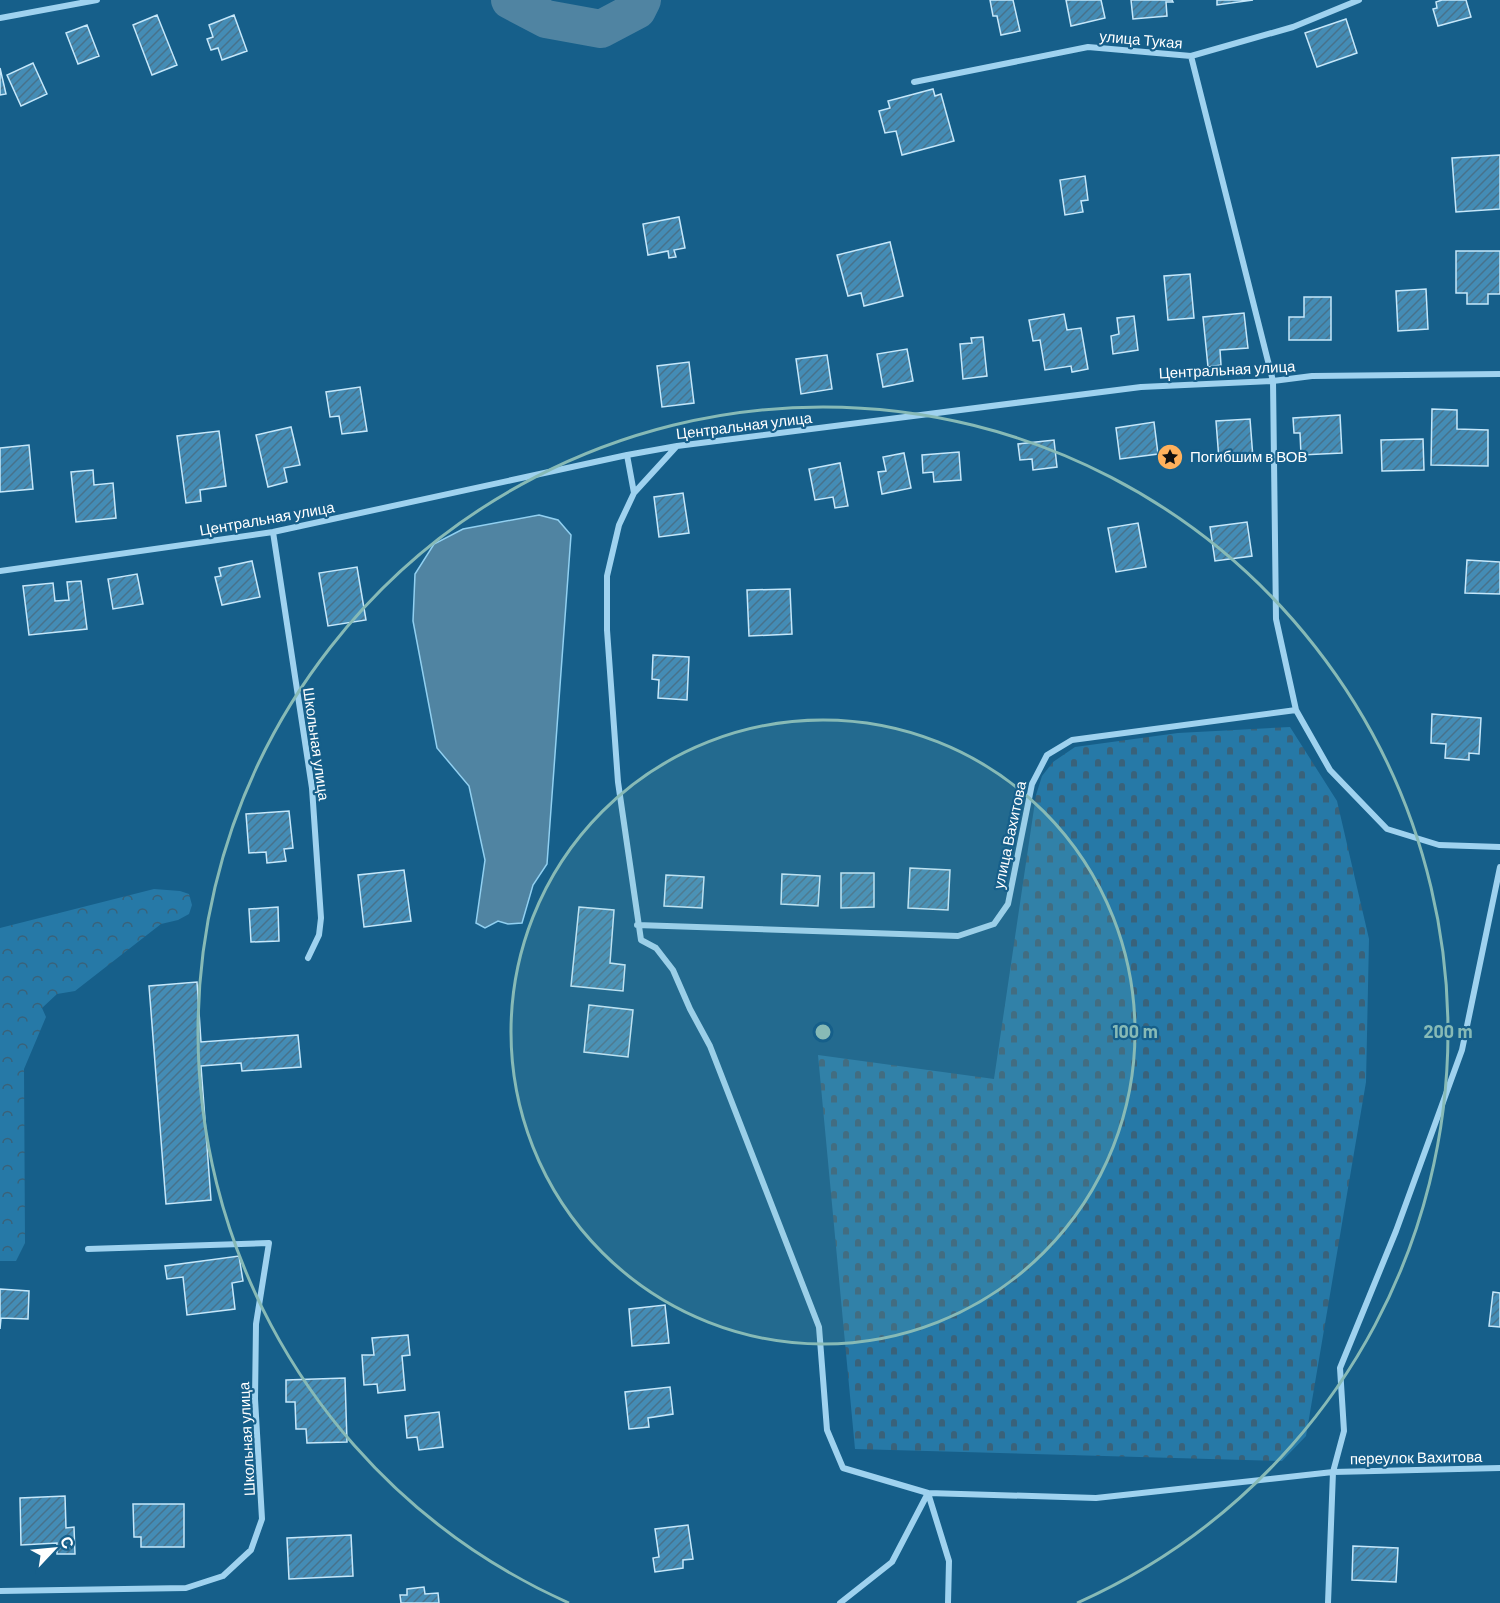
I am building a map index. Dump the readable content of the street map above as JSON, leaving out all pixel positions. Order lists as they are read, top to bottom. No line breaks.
{"streets":{"street":["улица Тукая","Центральная улица","Школьная улица","улица Вахитова","переулок Вахитова"]},"crossings":[["Центральная улица","Школьная улица"],["улица Вахитова","переулок Вахитова"]],"places":{"place":["Погибшим в ВОВ"]},"north":"top right","rings":["100 m","200 m"]}
